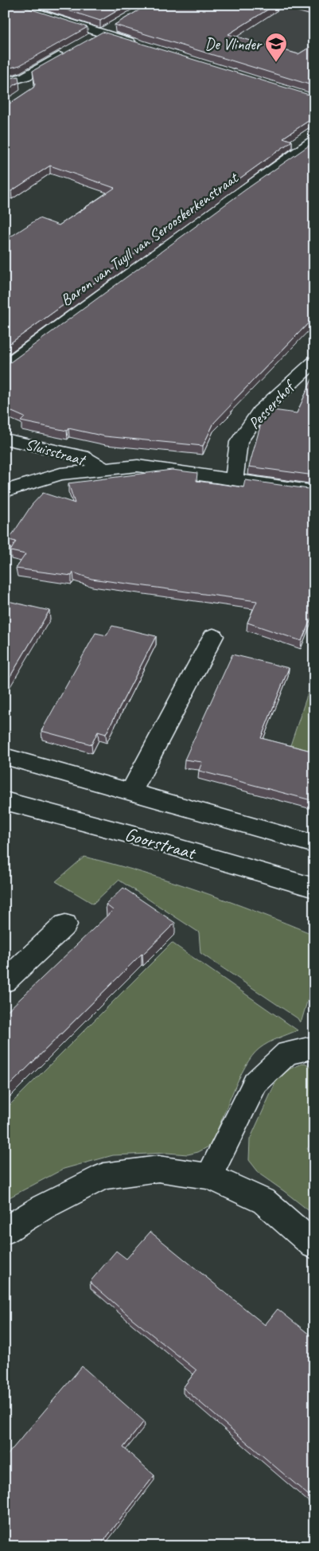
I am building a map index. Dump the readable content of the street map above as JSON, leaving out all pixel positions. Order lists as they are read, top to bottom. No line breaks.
{"streets":{"street":["Baron van Tuyll van Serooskerkenstraat","Pessershof","Sluisstraat","Goorstraat"]},"crossings":[["Pessershof","Sluisstraat"]],"places":{"school or university":["De Vlinder"]}}
